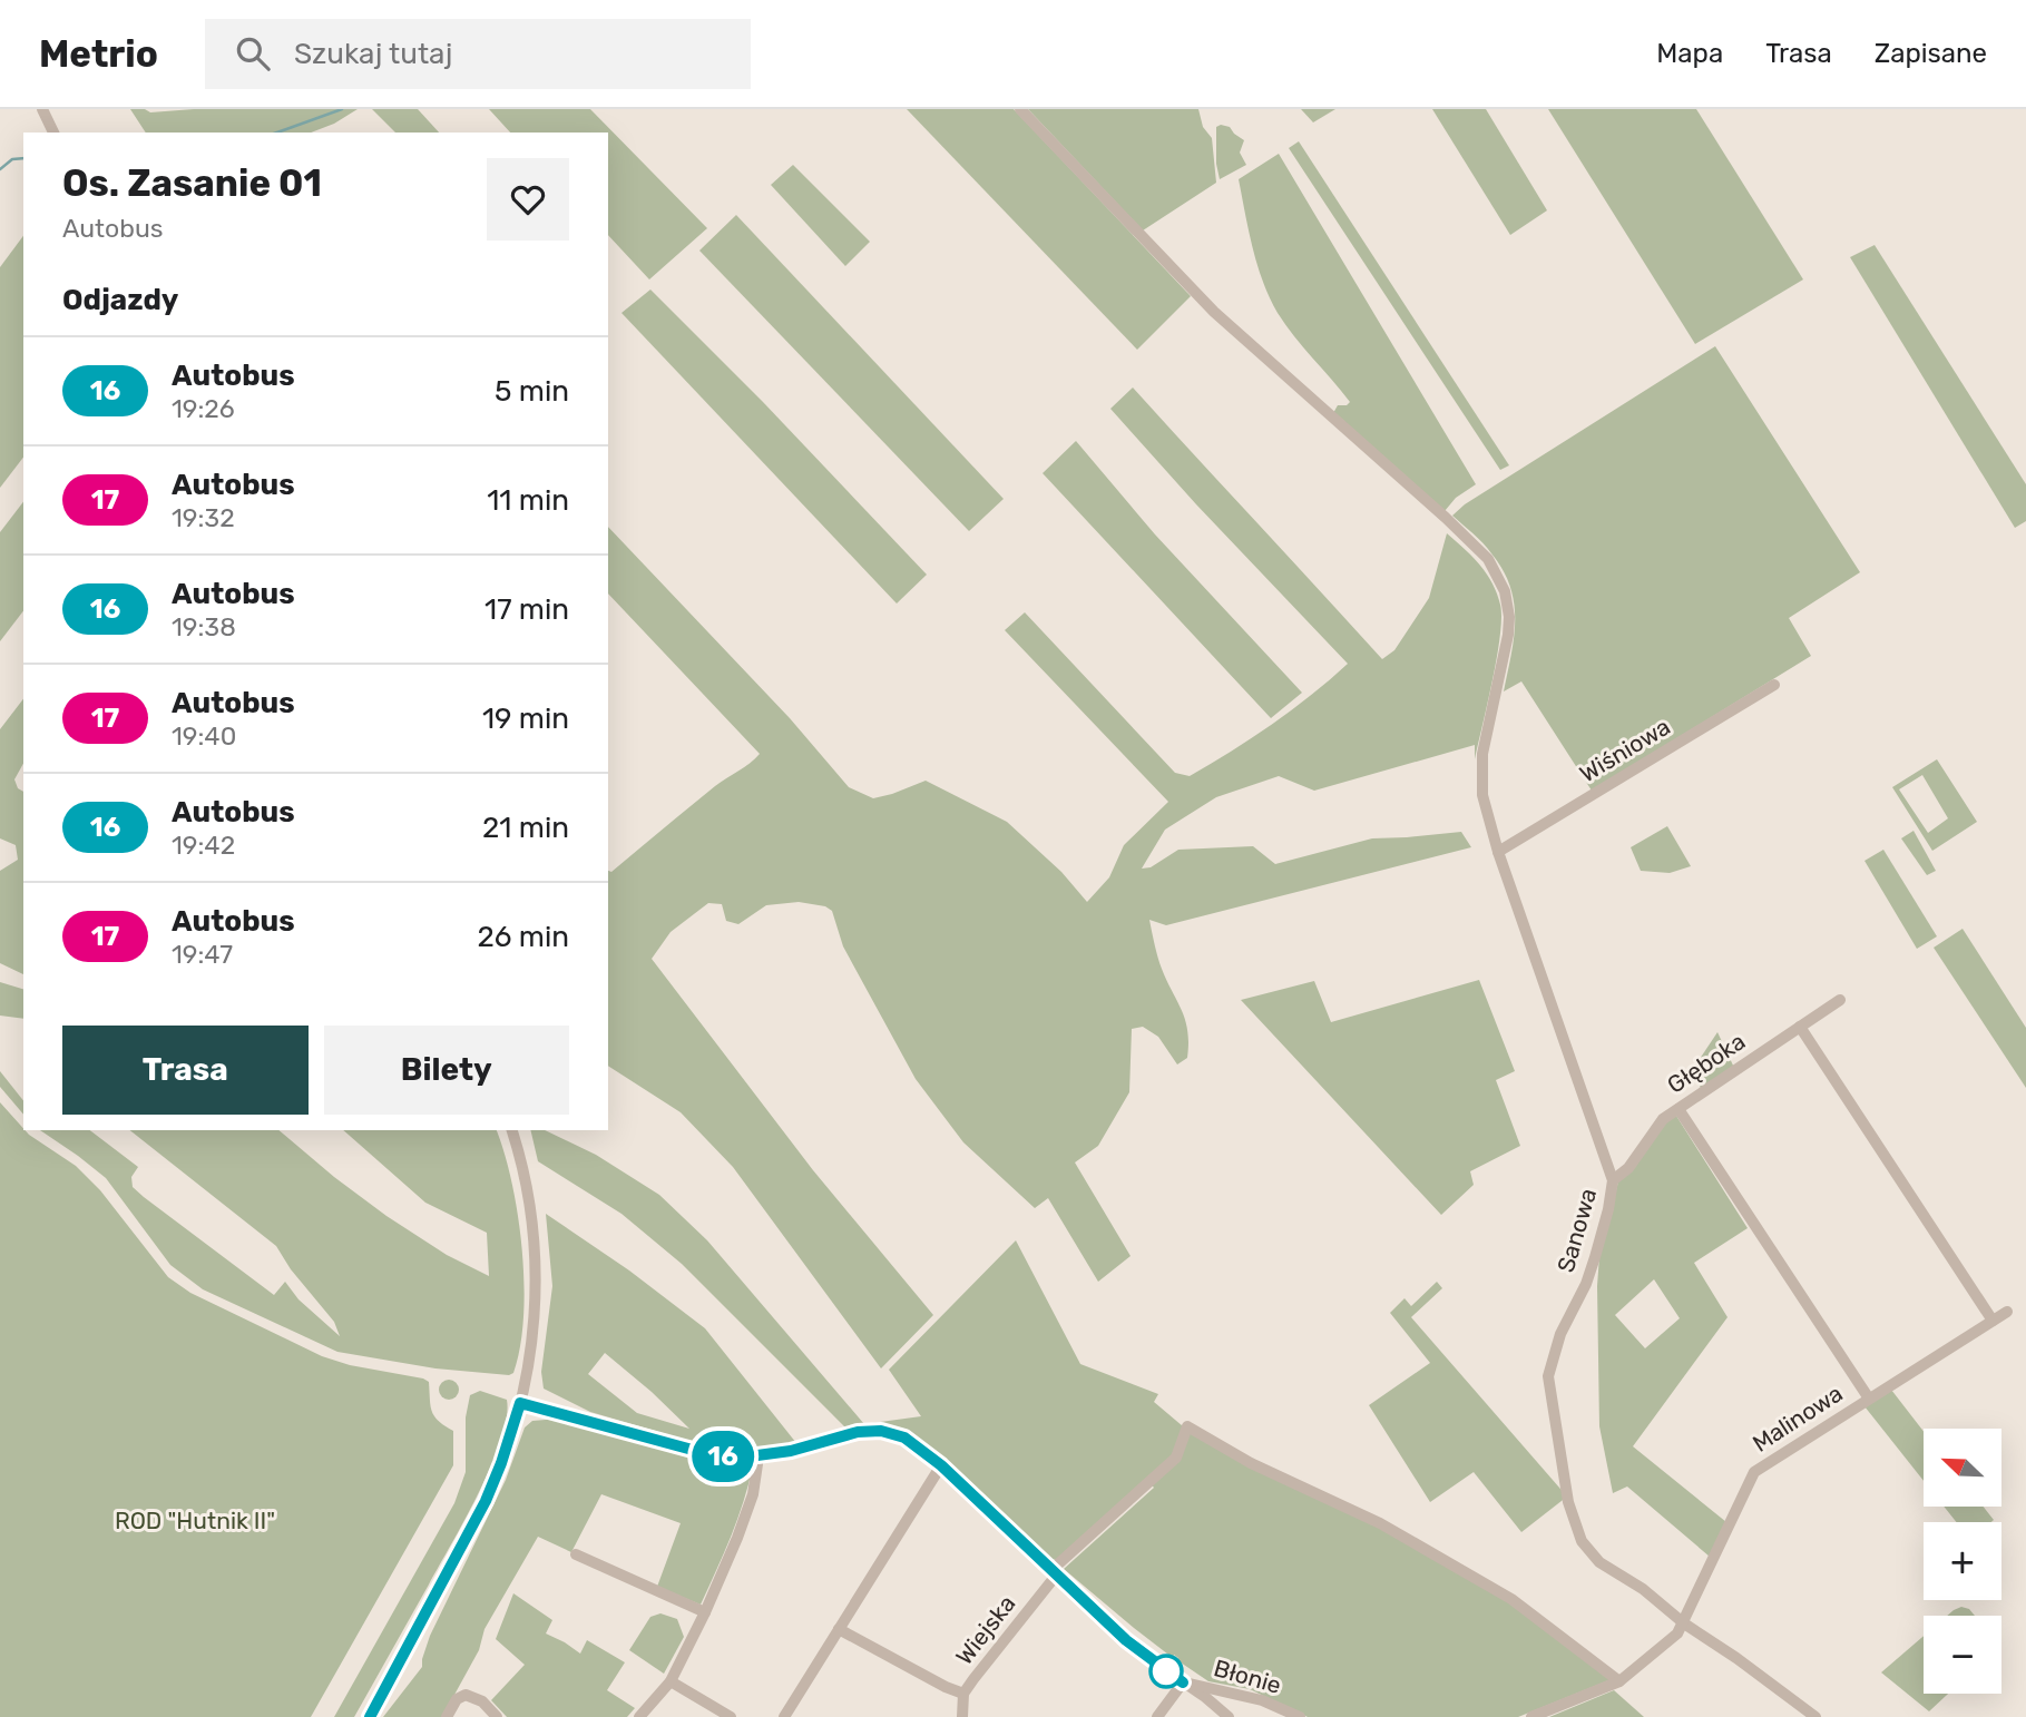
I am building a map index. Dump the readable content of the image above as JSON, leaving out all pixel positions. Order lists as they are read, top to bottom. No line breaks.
{"streets":{"street":["Wiśniowa","Głęboka","Sanowa","Malinowa","Wiejska","Błonie"]},"crossings":[["Wiśniowa","Sanowa"],["Głęboka","Sanowa"],["Sanowa","Malinowa"],["Malinowa","Wiejska"]],"parks":["ROD \"Hutnik II\""],"lines":["bus line 16"],"north":"top left","page":{"header":"Metrio","search":"Szukaj tutaj","nav":["Mapa","Trasa","Zapisane"],"on_map":"16","heading":[["Os. Zasanie 01","Autobus"],"Odjazdy"],"list":[{"mark":"16","name":"Autobus","note":"19:26","value":"5 min"},{"mark":"17","name":"Autobus","note":"19:32","value":"11 min"},{"mark":"16","name":"Autobus","note":"19:38","value":"17 min"},{"mark":"17","name":"Autobus","note":"19:40","value":"19 min"},{"mark":"16","name":"Autobus","note":"19:42","value":"21 min"},{"mark":"17","name":"Autobus","note":"19:47","value":"26 min"}],"buttons":["Trasa","Bilety"],"map_buttons":["+","−"]}}
